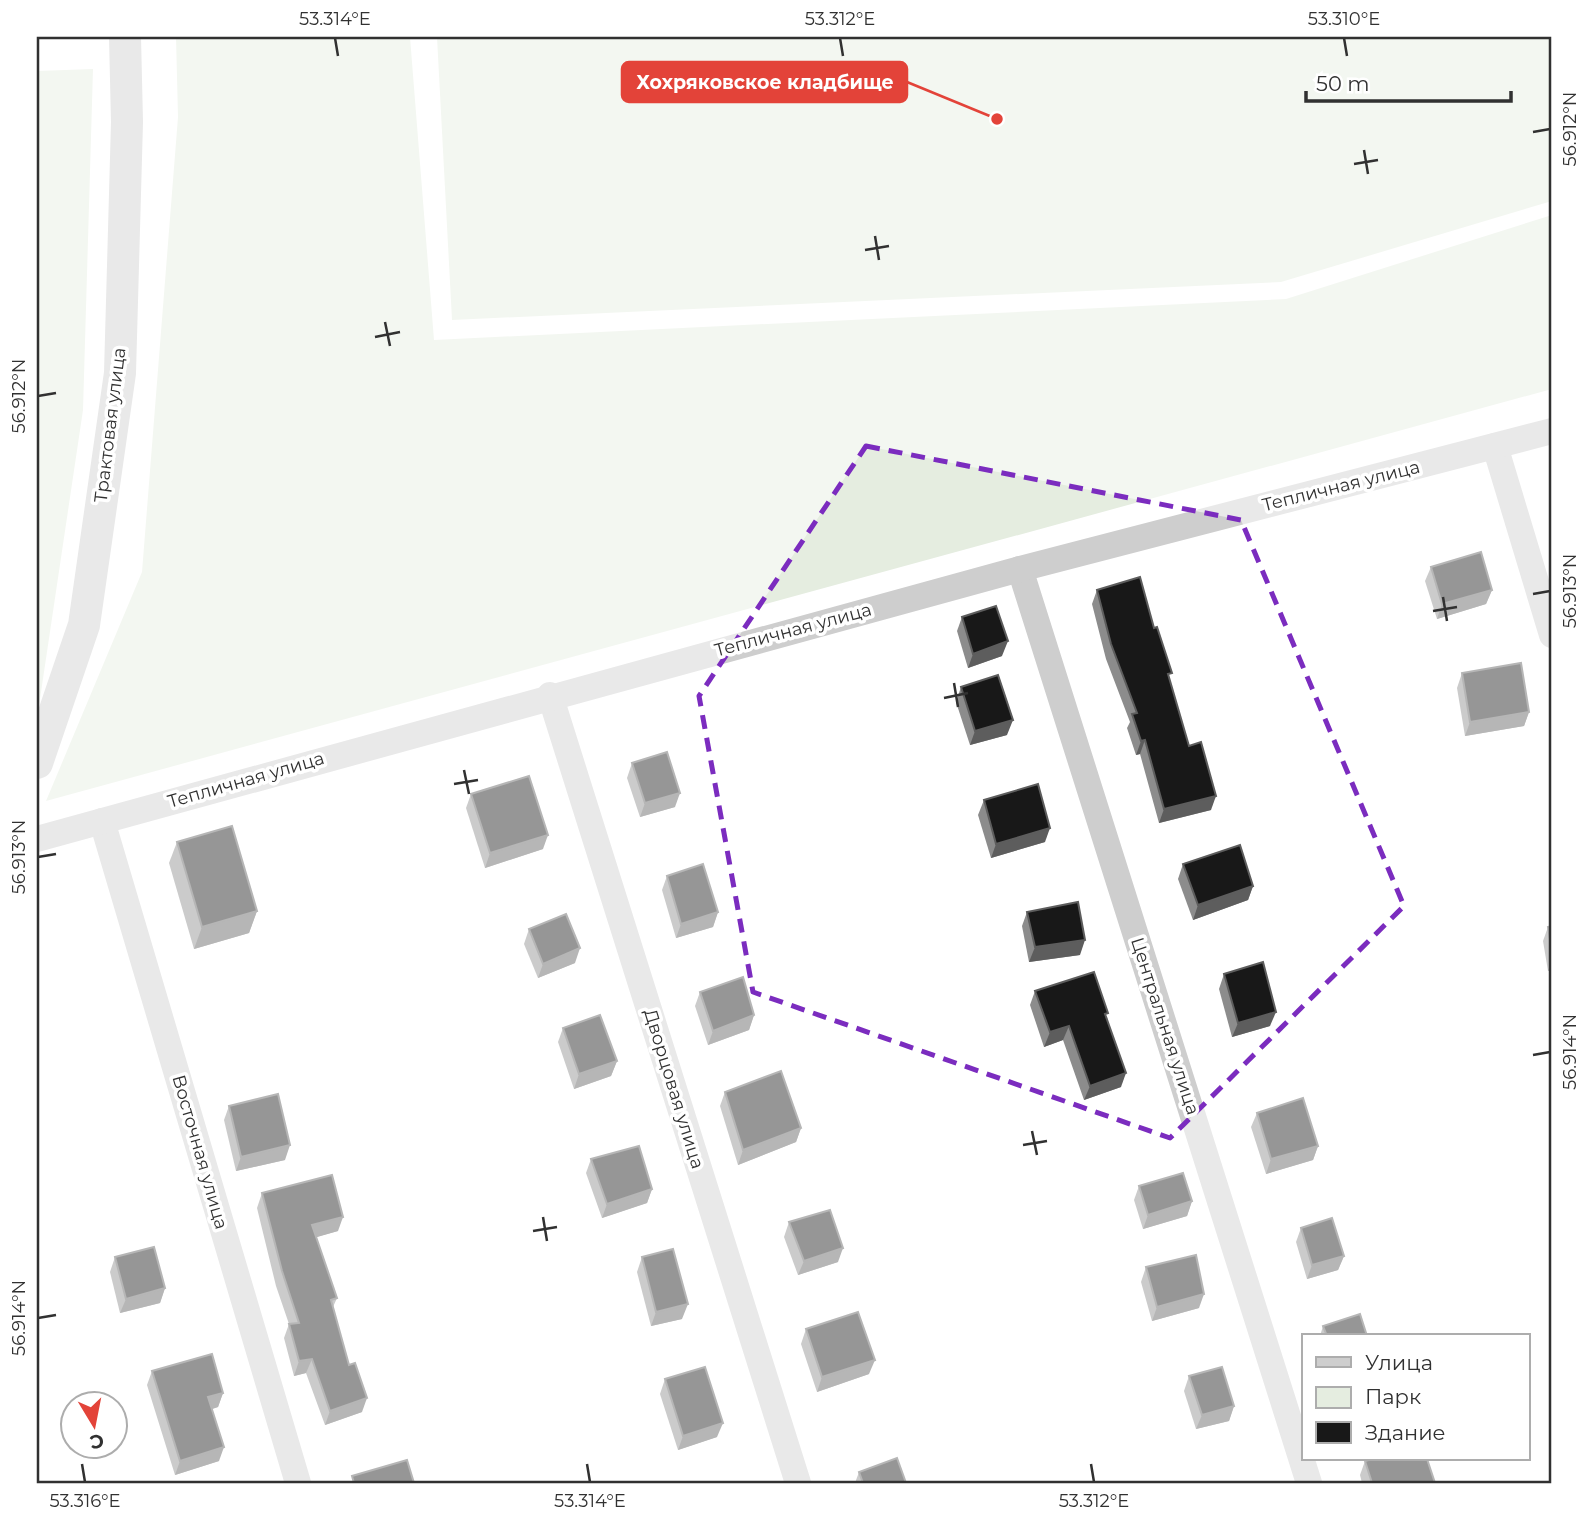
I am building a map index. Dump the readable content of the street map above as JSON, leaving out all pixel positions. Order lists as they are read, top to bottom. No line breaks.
{"streets":{"street":["Трактовая улица","Тепличная улица","Центральная улица","Дворцовая улица","Восточная улица"]},"crossings":[["Тепличная улица","Центральная улица"],["Тепличная улица","Дворцовая улица"],["Тепличная улица","Восточная улица"]],"places":["Хохряковское кладбище"],"legend":["Улица","Парк","Здание"],"scale_bar":"50 m","north":"bottom","coordinates":["53.314°E","53.312°E","53.310°E","56.912°N","56.913°N","56.914°N","53.316°E"]}
